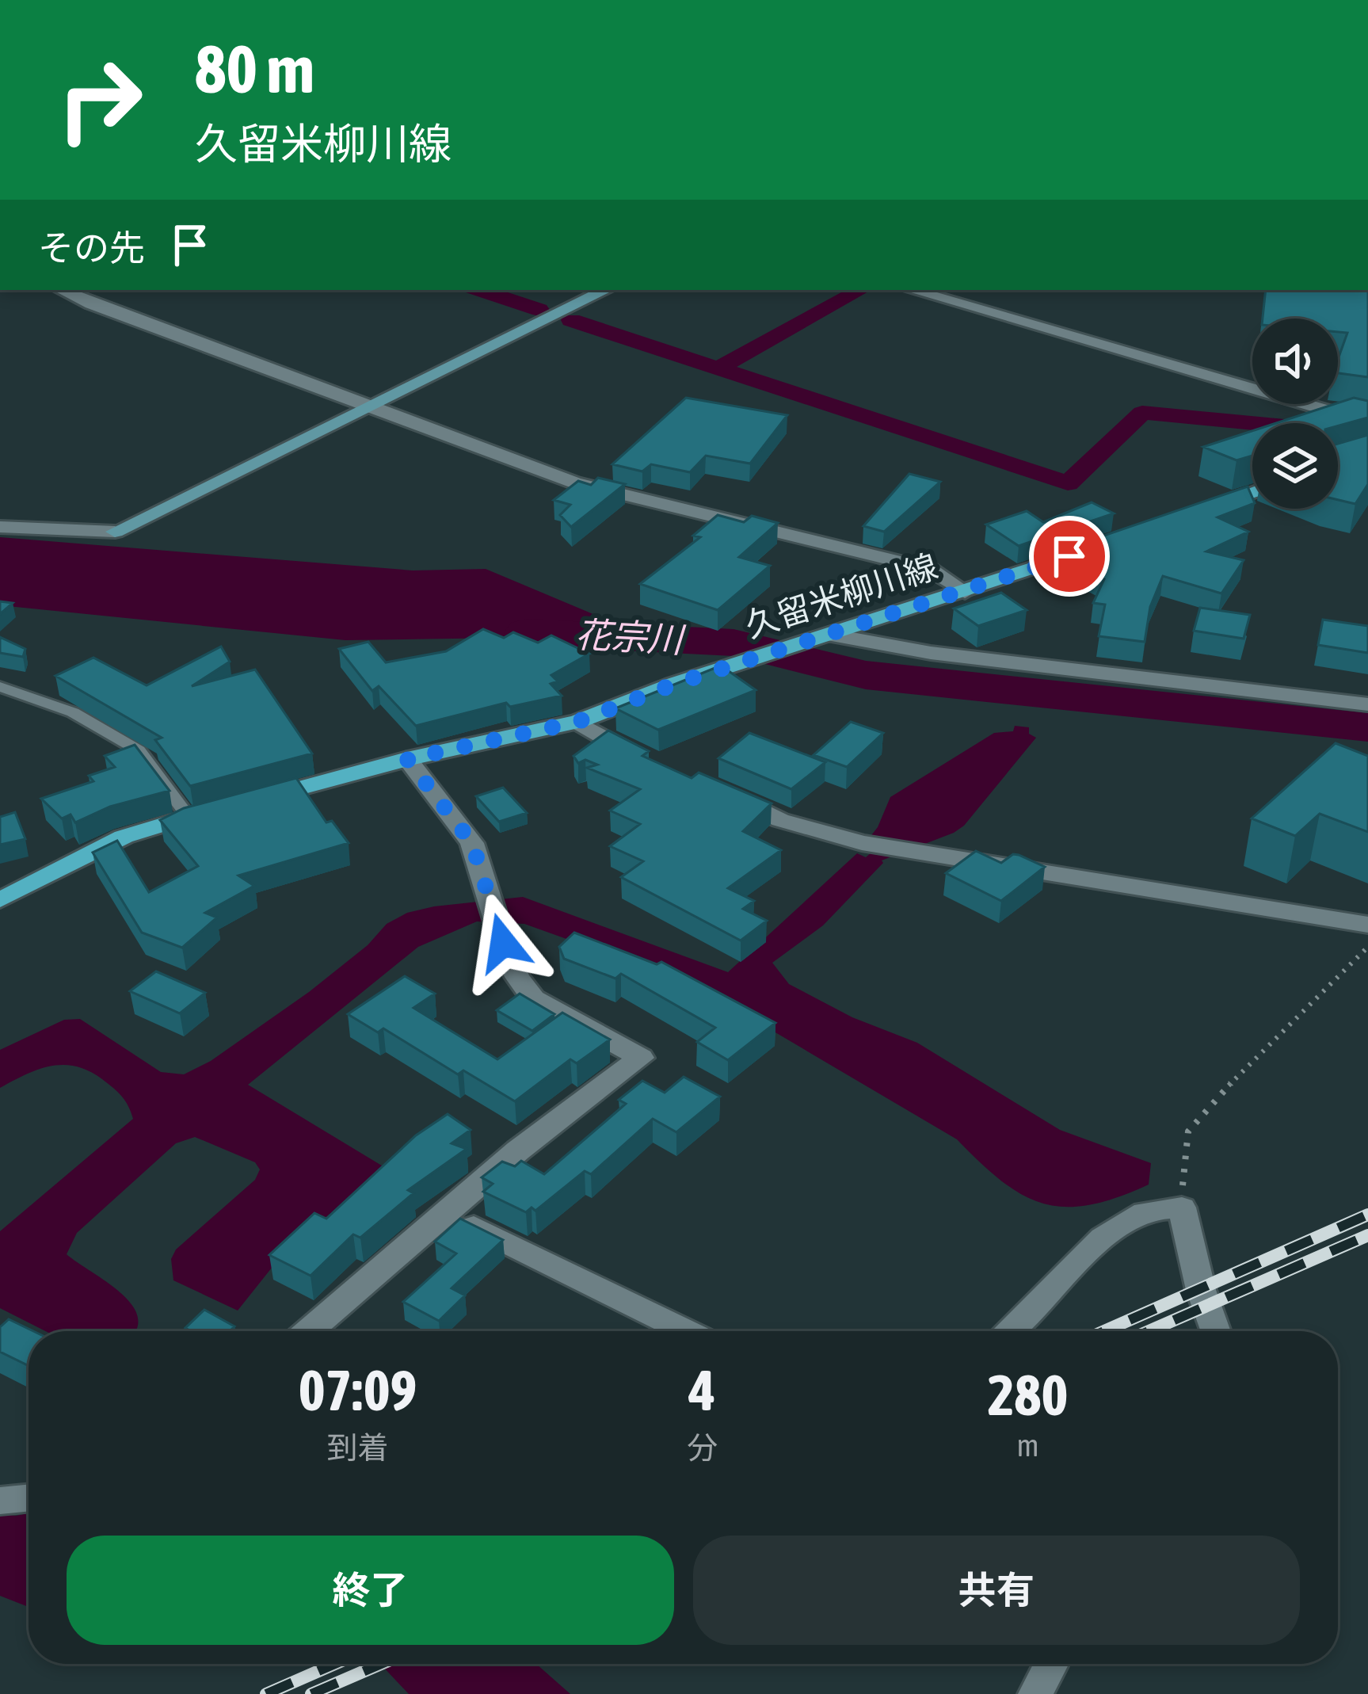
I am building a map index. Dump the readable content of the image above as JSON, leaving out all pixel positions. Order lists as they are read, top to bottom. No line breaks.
{"streets":{"main road":["久留米柳川線"]},"water":["花宗川"],"page":{"turn":["80 m","久留米柳川線"],"then":"その先","eta":["07:09","到着","4","分","280","m"],"buttons":["終了","共有"]}}
